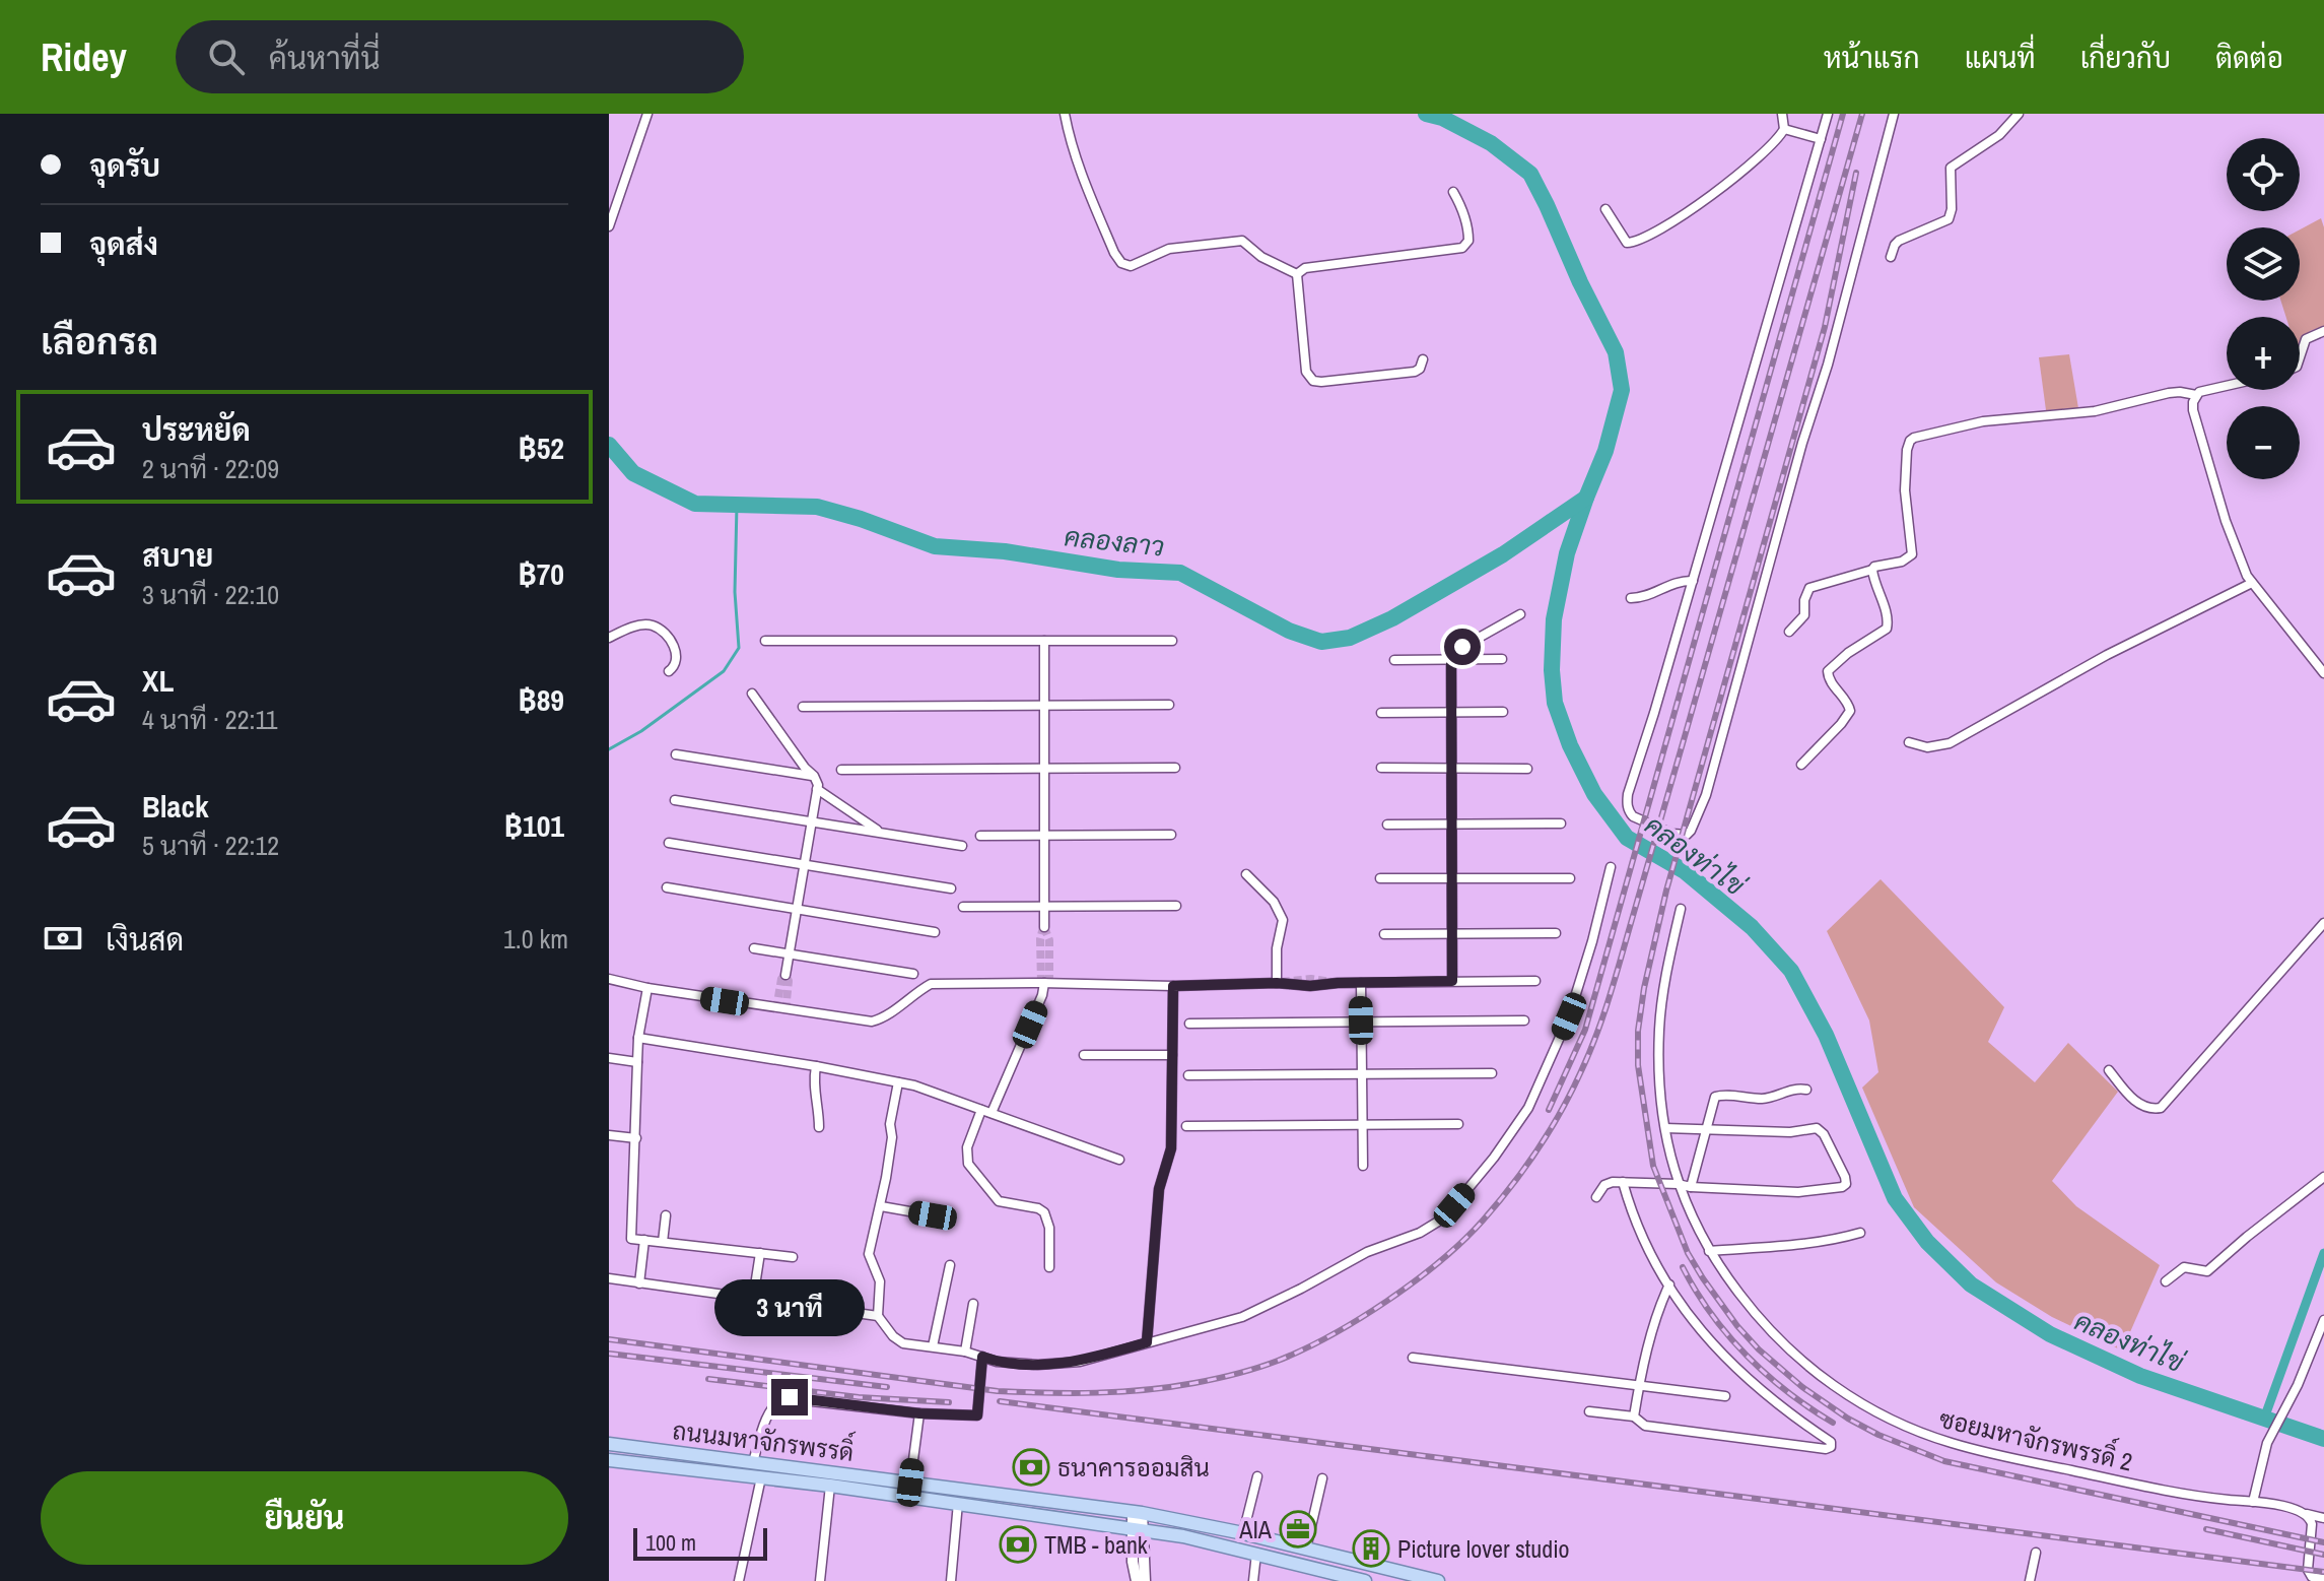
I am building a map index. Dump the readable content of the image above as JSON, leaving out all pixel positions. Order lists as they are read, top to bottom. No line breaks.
{"streets":{"main road":["ถนนมหาจักรพรรดิ์"],"street":["ซอยมหาจักรพรรดิ์ 2"]},"water":["คลองลาว","คลองท่าไข่"],"places":{"bank":["ธนาคารออมสิน","TMB - bank"],"office":["AIA"],"building":["Picture lover studio"]},"scale_bar":"100 m","page":{"header":"Ridey","search":"ค้นหาที่นี่","nav":["หน้าแรก","แผนที่","เกี่ยวกับ","ติดต่อ"],"banner":["จุดรับ","จุดส่ง"],"map_buttons":["+","−"],"heading":"เลือกรถ","list":[{"name":"ประหยัด","note":"2 นาที · 22:09","value":"฿52"},{"name":"สบาย","note":"3 นาที · 22:10","value":"฿70"},{"name":"XL","note":"4 นาที · 22:11","value":"฿89"},{"name":"Black","note":"5 นาที · 22:12","value":"฿101"}],"pay":["เงินสด","1.0 km"],"bubble":"3 นาที","buttons":"ยืนยัน","scale":"100 m"}}
